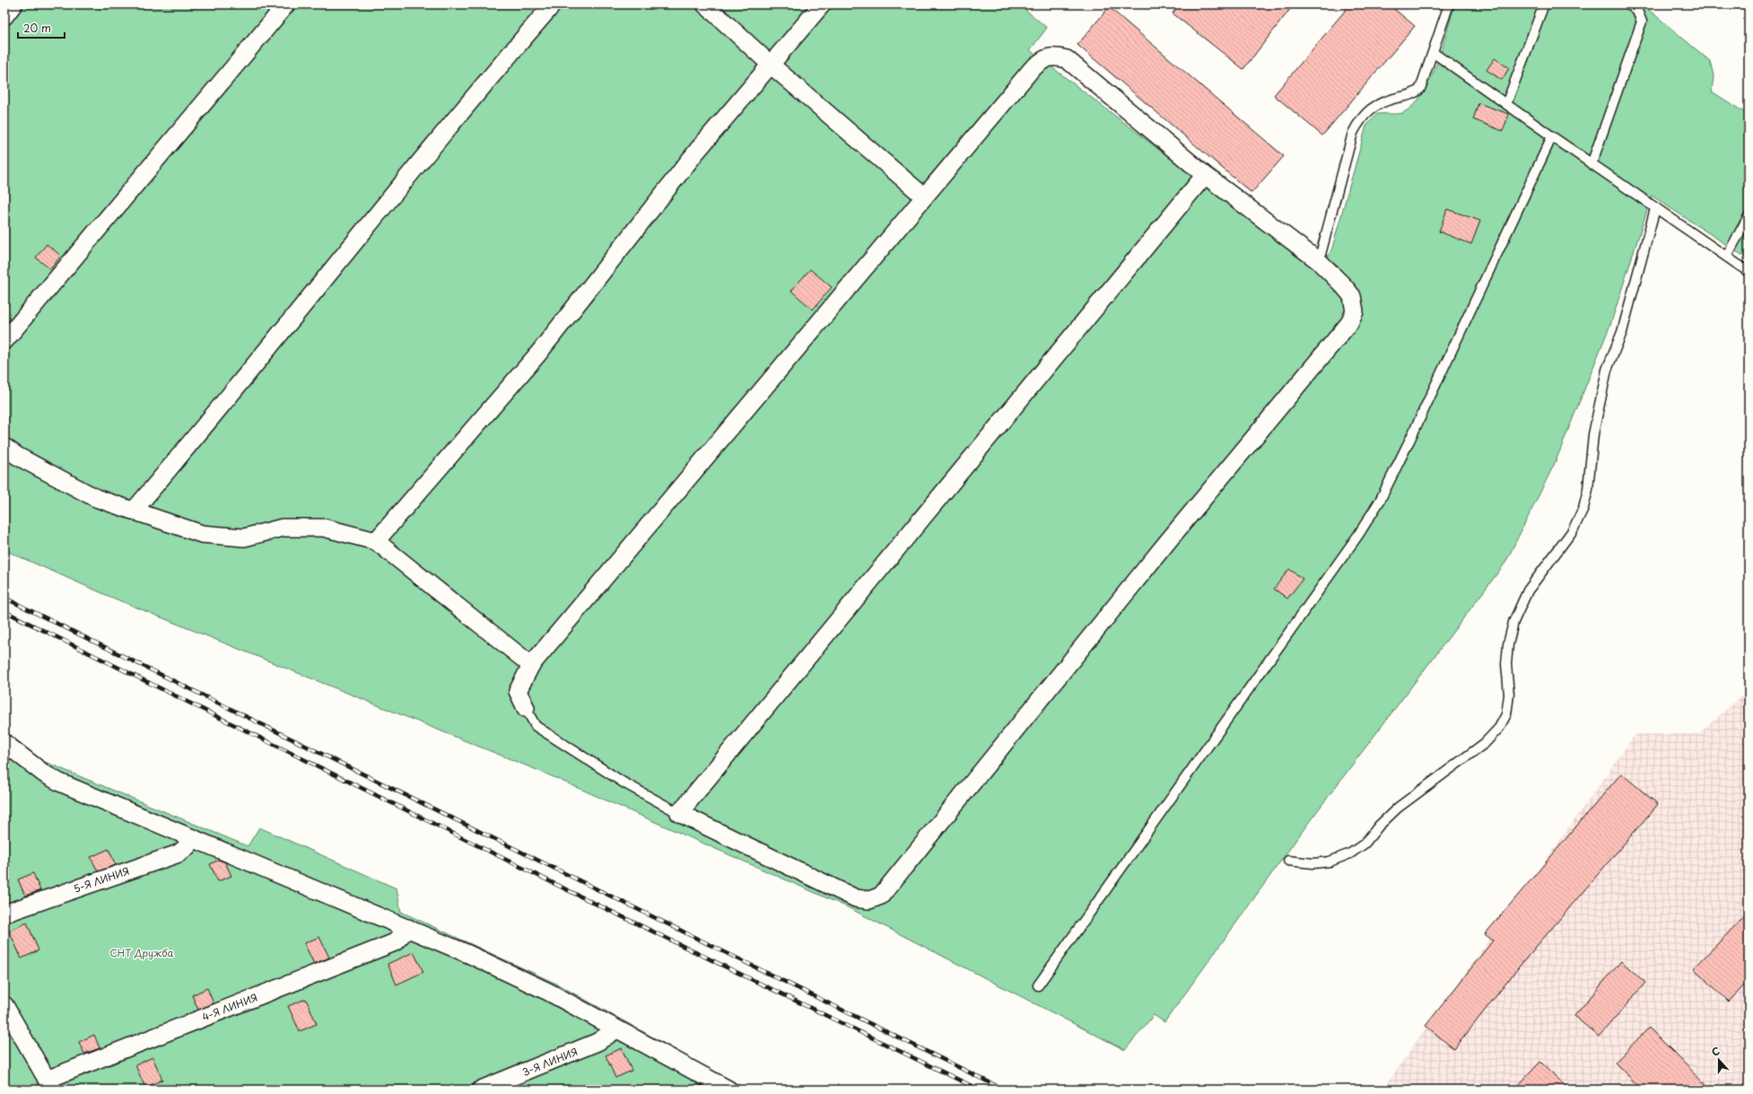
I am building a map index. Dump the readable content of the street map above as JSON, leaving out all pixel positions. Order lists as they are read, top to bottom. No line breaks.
{"streets":{"street":["5-Я ЛИНИЯ","4-Я ЛИНИЯ","3-Я ЛИНИЯ"]},"parks":["СНТ Дружба"],"scale_bar":"20 m","north":"top"}
